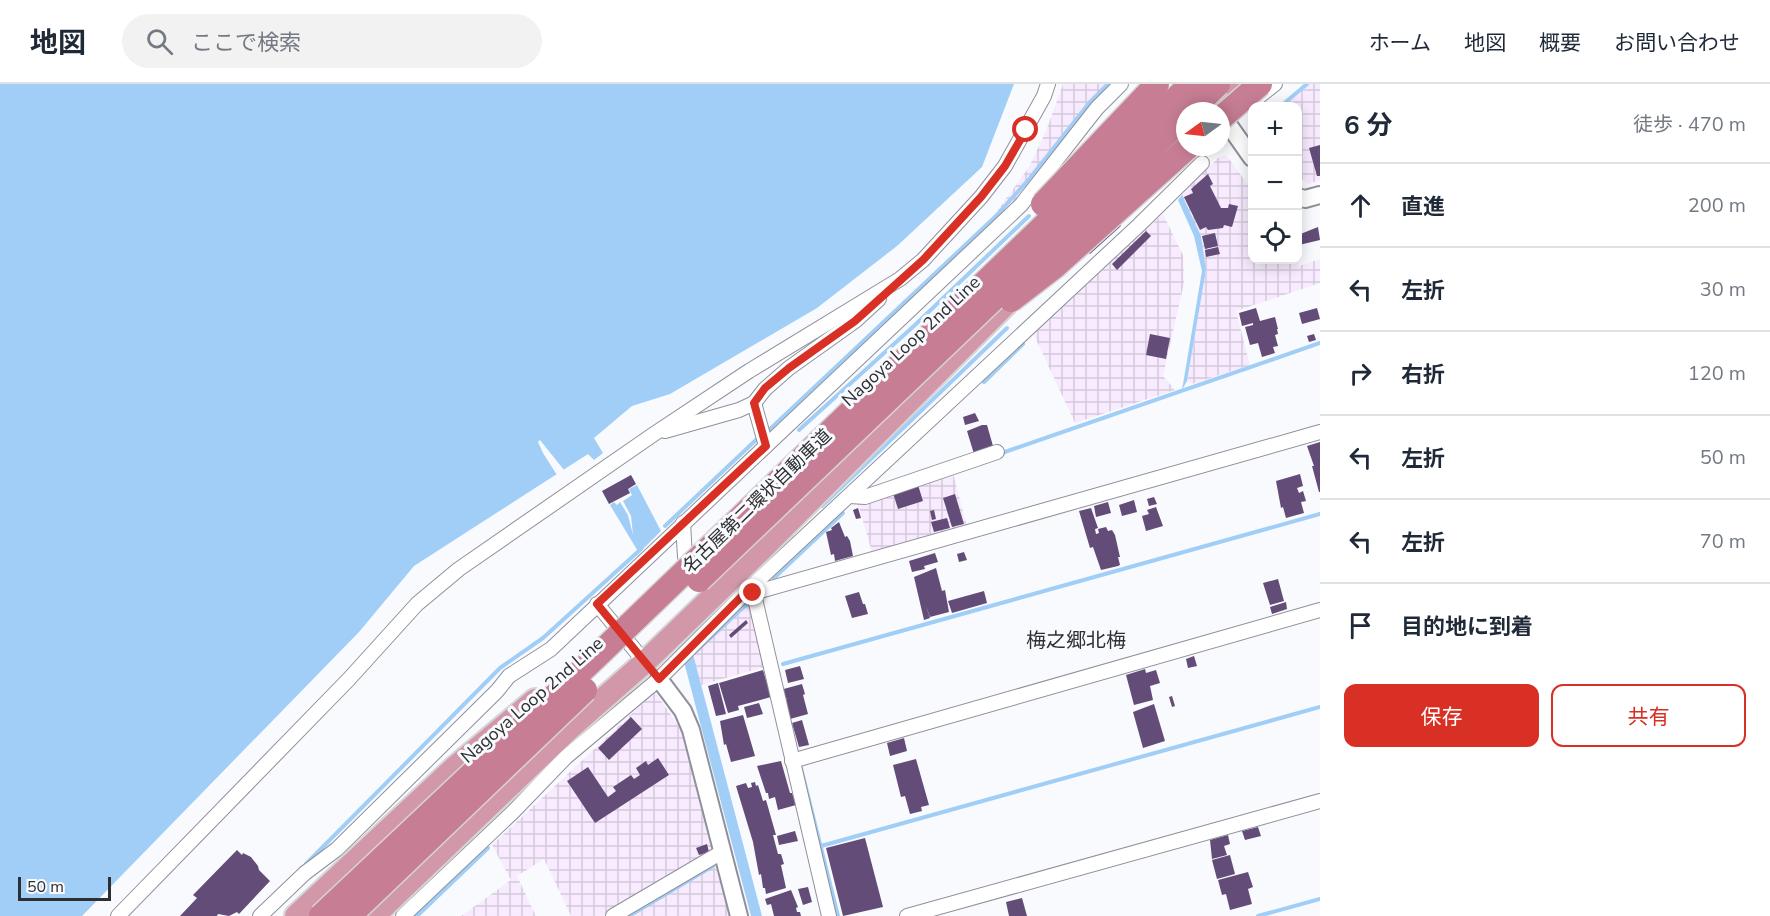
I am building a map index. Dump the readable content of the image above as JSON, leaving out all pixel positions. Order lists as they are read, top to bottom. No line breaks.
{"streets":{"highway":["Nagoya Loop 2nd Line","名古屋第二環状自動車道"]},"districts":["梅之郷北梅"],"scale_bar":"50 m","north":"left","page":{"header":"地図","search":"ここで検索","nav":["ホーム","地図","概要","お問い合わせ"],"heading":["6 分","徒歩 · 470 m"],"map_buttons":["+","−"],"list":[["直進","200 m"],["左折","30 m"],["右折","120 m"],["左折","50 m"],["左折","70 m"],"目的地に到着"],"buttons":["保存","共有"],"scale":"50 m"}}
